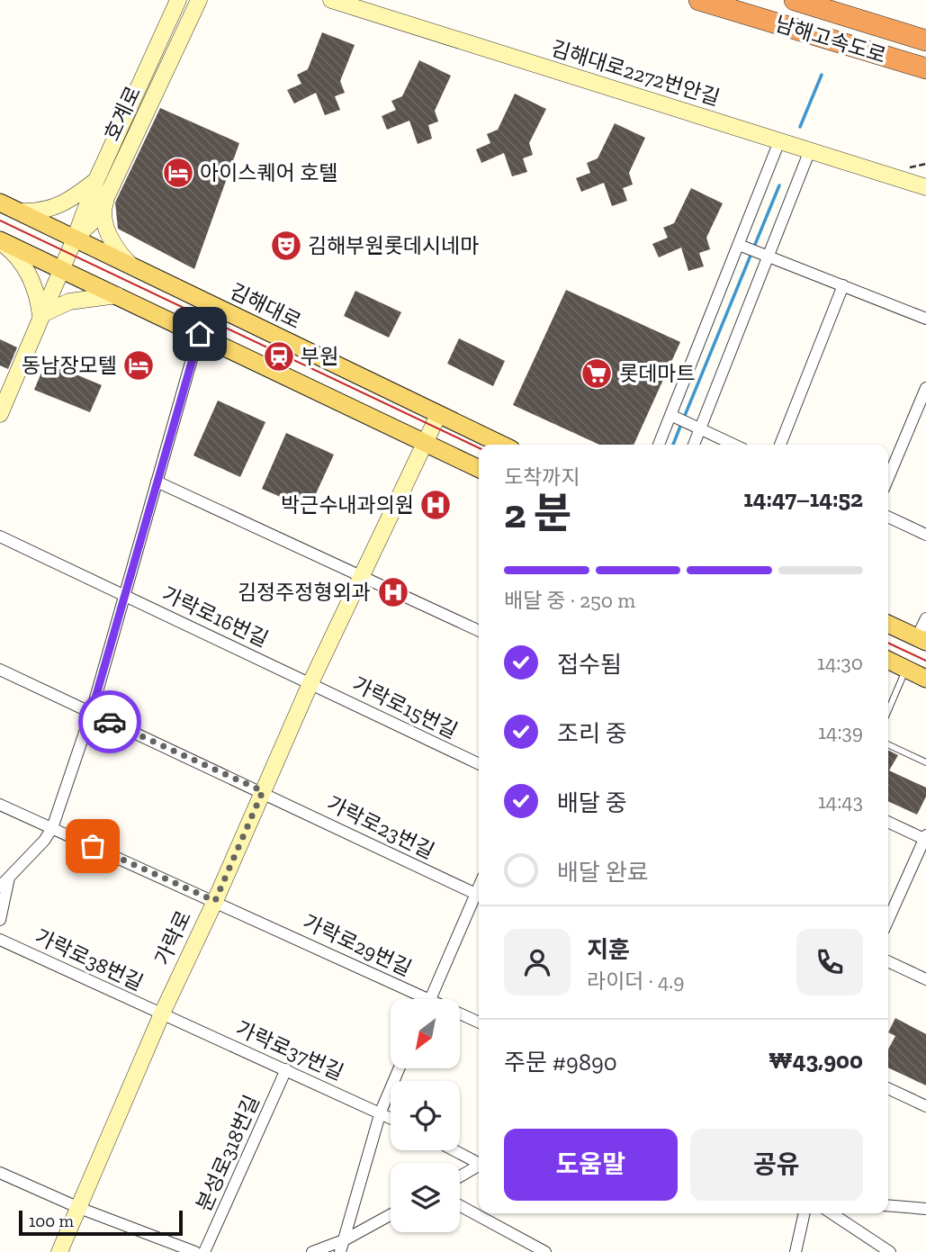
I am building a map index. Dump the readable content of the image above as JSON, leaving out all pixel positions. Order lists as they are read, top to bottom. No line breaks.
{"streets":{"highway":["남해고속도로"],"main road":["김해대로2272번안길","호계로","김해대로","가락로"],"street":["가락로16번길","가락로15번길","가락로23번길","가락로29번길","가락로38번길","가락로37번길","분성로318번길"]},"crossings":[["호계로","김해대로"],["김해대로","가락로"],["가락로16번길","가락로15번길"],["가락로16번길","가락로"],["가락로15번길","가락로"],["가락로23번길","가락로"],["가락로","가락로29번길"],["가락로","가락로38번길"],["가락로","가락로37번길"],["가락로38번길","가락로37번길"],["가락로37번길","분성로318번길"]],"places":{"hotel":["아이스퀘어 호텔","동남장모텔"],"theatre":["김해부원롯데시네마"],"station":["부원"],"supermarket":["롯데마트"],"hospital":["박근수내과의원","김정주정형외과"]},"scale_bar":"100 m","north":"bottom left","page":{"heading":["2 분","도착까지","14:47–14:52"],"panel":["지훈","라이더 · 4.9","주문 #9890","₩43,900"],"bar":"배달 중 · 250 m","list":[["접수됨","14:30"],["조리 중","14:39"],["배달 중","14:43"],"배달 완료"],"buttons":["도움말","공유"],"scale":"100 m"}}
